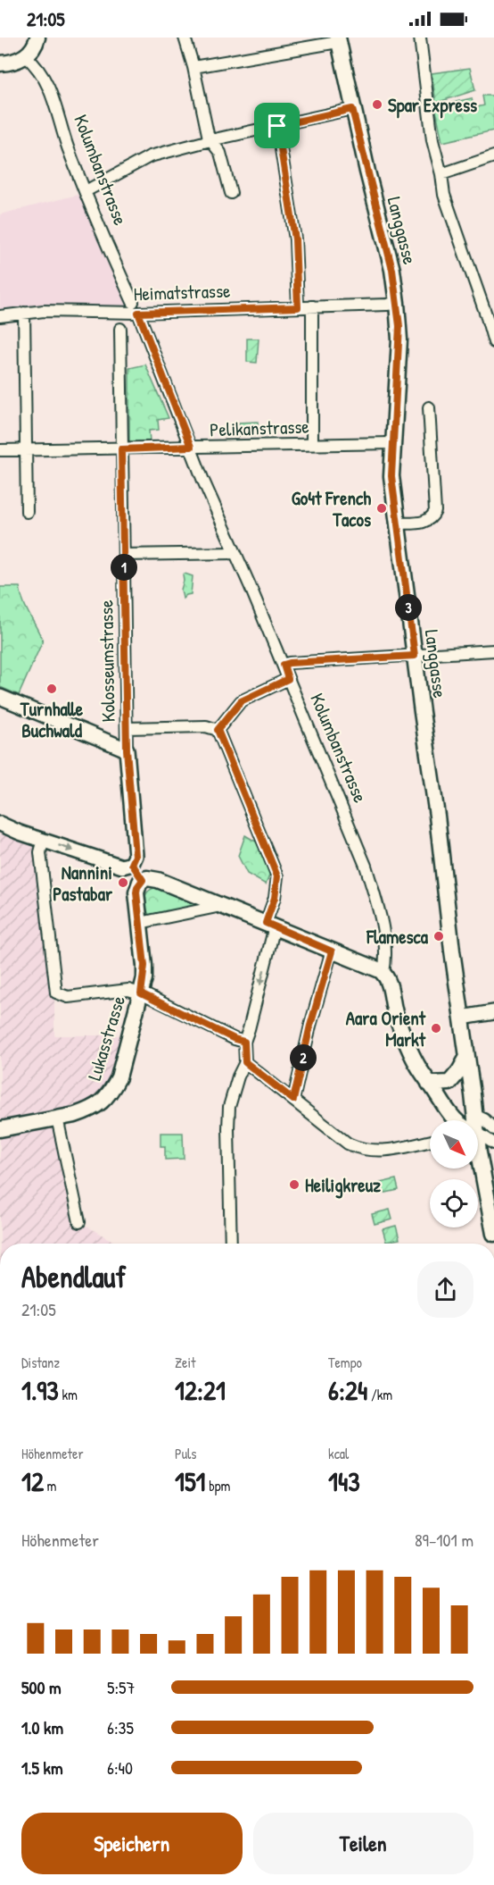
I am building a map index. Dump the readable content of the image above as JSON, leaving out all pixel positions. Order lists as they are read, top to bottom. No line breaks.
{"streets":{"main road":["Kolumbanstrasse","Langgasse","Lukasstrasse"],"street":["Heimatstrasse","Pelikanstrasse","Kolosseumstrasse"]},"crossings":[["Kolumbanstrasse","Langgasse"],["Kolumbanstrasse","Heimatstrasse"],["Kolumbanstrasse","Pelikanstrasse"],["Langgasse","Heimatstrasse"],["Langgasse","Pelikanstrasse"],["Pelikanstrasse","Kolosseumstrasse"]],"places":["Spar Express","Go4t French Tacos","Turnhalle Buchwald","Nannini Pastabar","Flamesca","Aara Orient Markt","Heiligkreuz"],"north":"bottom right","page":{"status":"21:05","pins":["1","3","2"],"heading":["Abendlauf","21:05"],"stats":[["Distanz","1.93 km"],["Zeit","12:21"],["Tempo","6:24 /km"],["Höhenmeter","12 m"],["Puls","151 bpm"],["kcal","143"]],"chart":["Höhenmeter","89–101 m"],"list":[{"name":"500 m","note":"5:57"},{"name":"1.0 km","note":"6:35"},{"name":"1.5 km","note":"6:40"}],"buttons":["Speichern","Teilen"]}}
